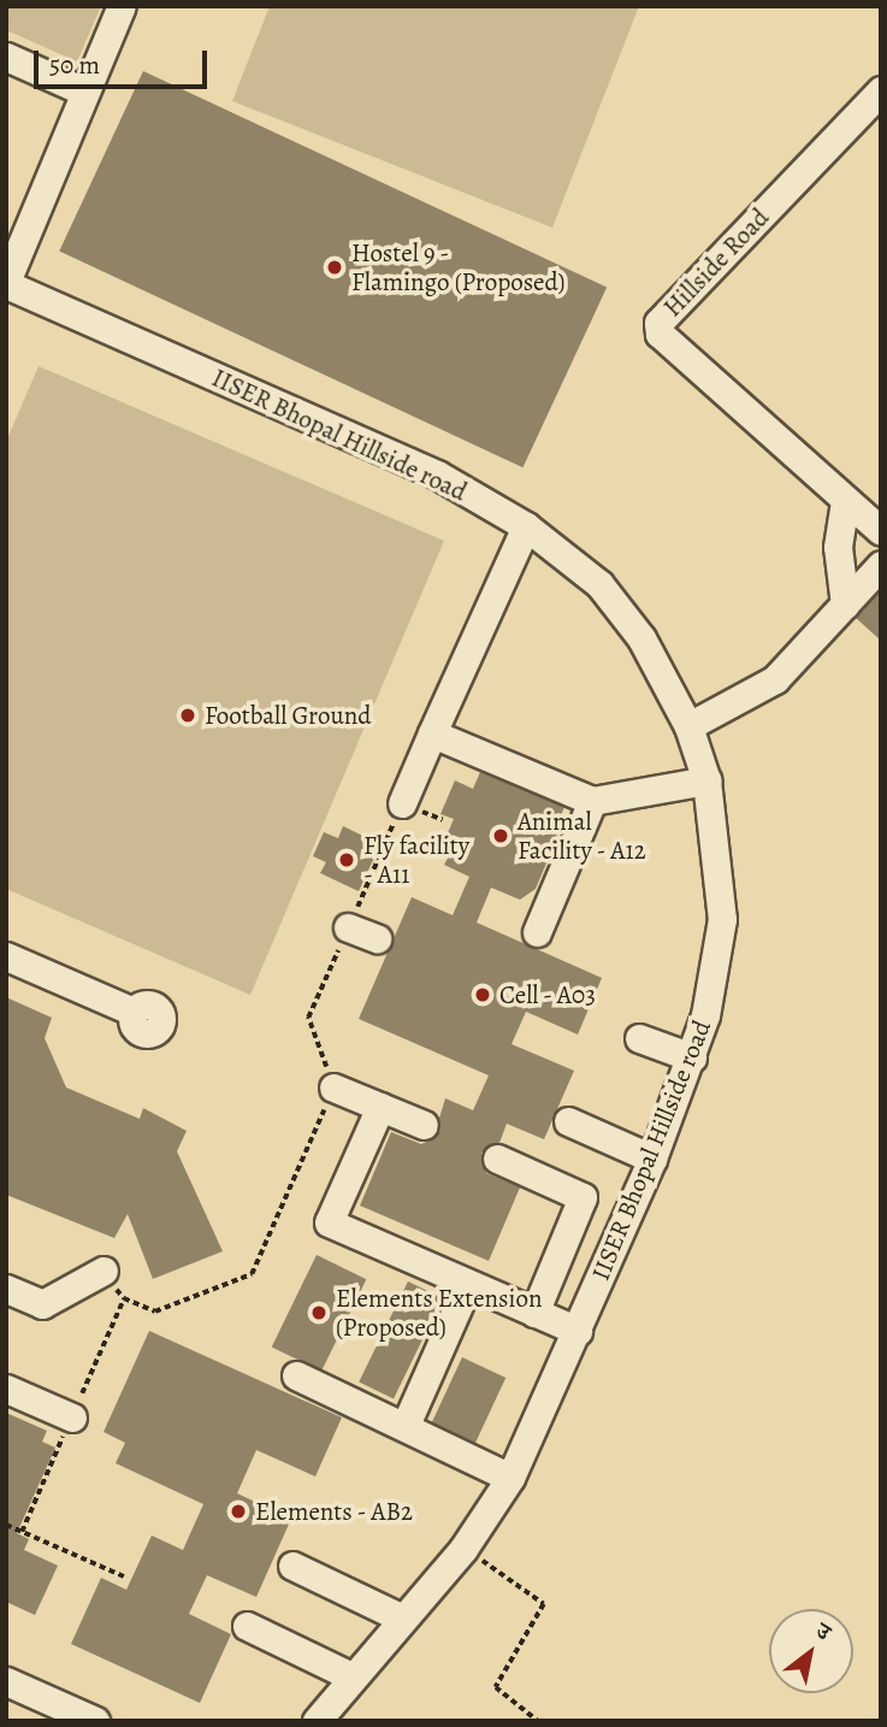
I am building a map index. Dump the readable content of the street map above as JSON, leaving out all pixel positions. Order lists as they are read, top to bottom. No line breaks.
{"streets":{"lane":["Hillside Road","IISER Bhopal Hillside road"]},"places":["Hostel 9 - Flamingo (Proposed)","Football Ground","Animal Facility - A12","Fly facility - A11","Cell - A03","Elements Extension (Proposed)","Elements - AB2"],"scale_bar":"50 m","north":"top right"}
